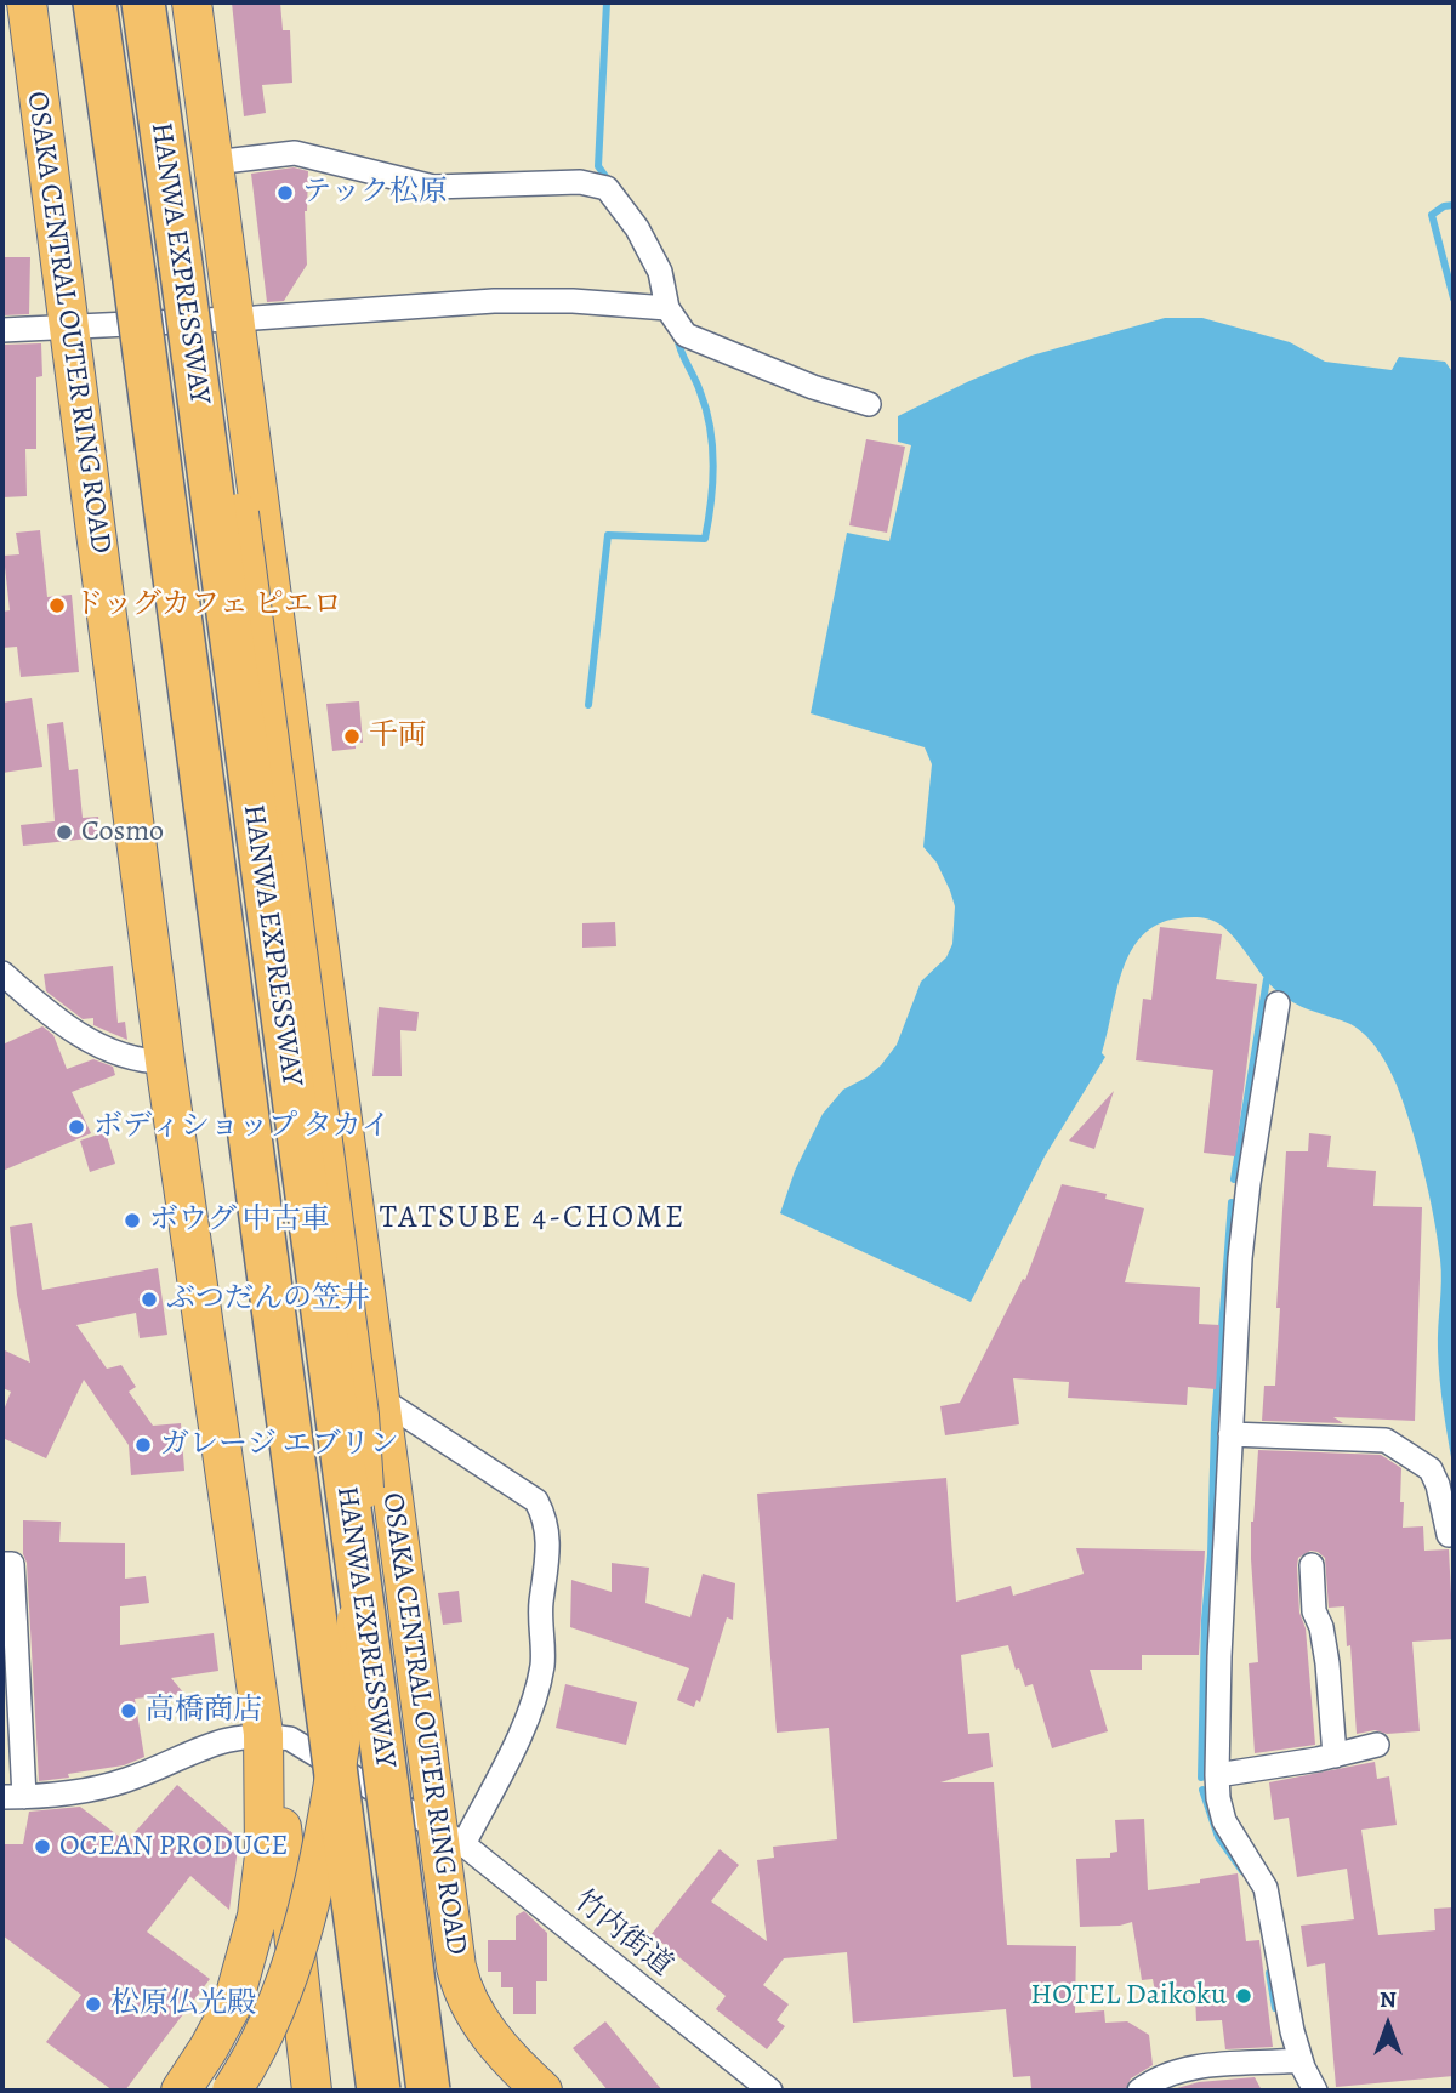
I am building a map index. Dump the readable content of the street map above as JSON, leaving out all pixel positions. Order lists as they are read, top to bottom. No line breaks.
{"streets":{"highway":["HANWA EXPRESSWAY"],"main road":["OSAKA CENTRAL OUTER RING ROAD"],"street":["竹内街道"]},"crossings":[["OSAKA CENTRAL OUTER RING ROAD","竹内街道"]],"districts":["TATSUBE 4-CHOME"],"places":["テック松原","ドッグカフェ ピエロ","千両","Cosmo","ボディショップ タカイ","ボウグ 中古車","ぶつだんの笠井","ガレージ エブリン","高橋商店","OCEAN PRODUCE","HOTEL Daikoku","松原仏光殿"],"north":"top"}
